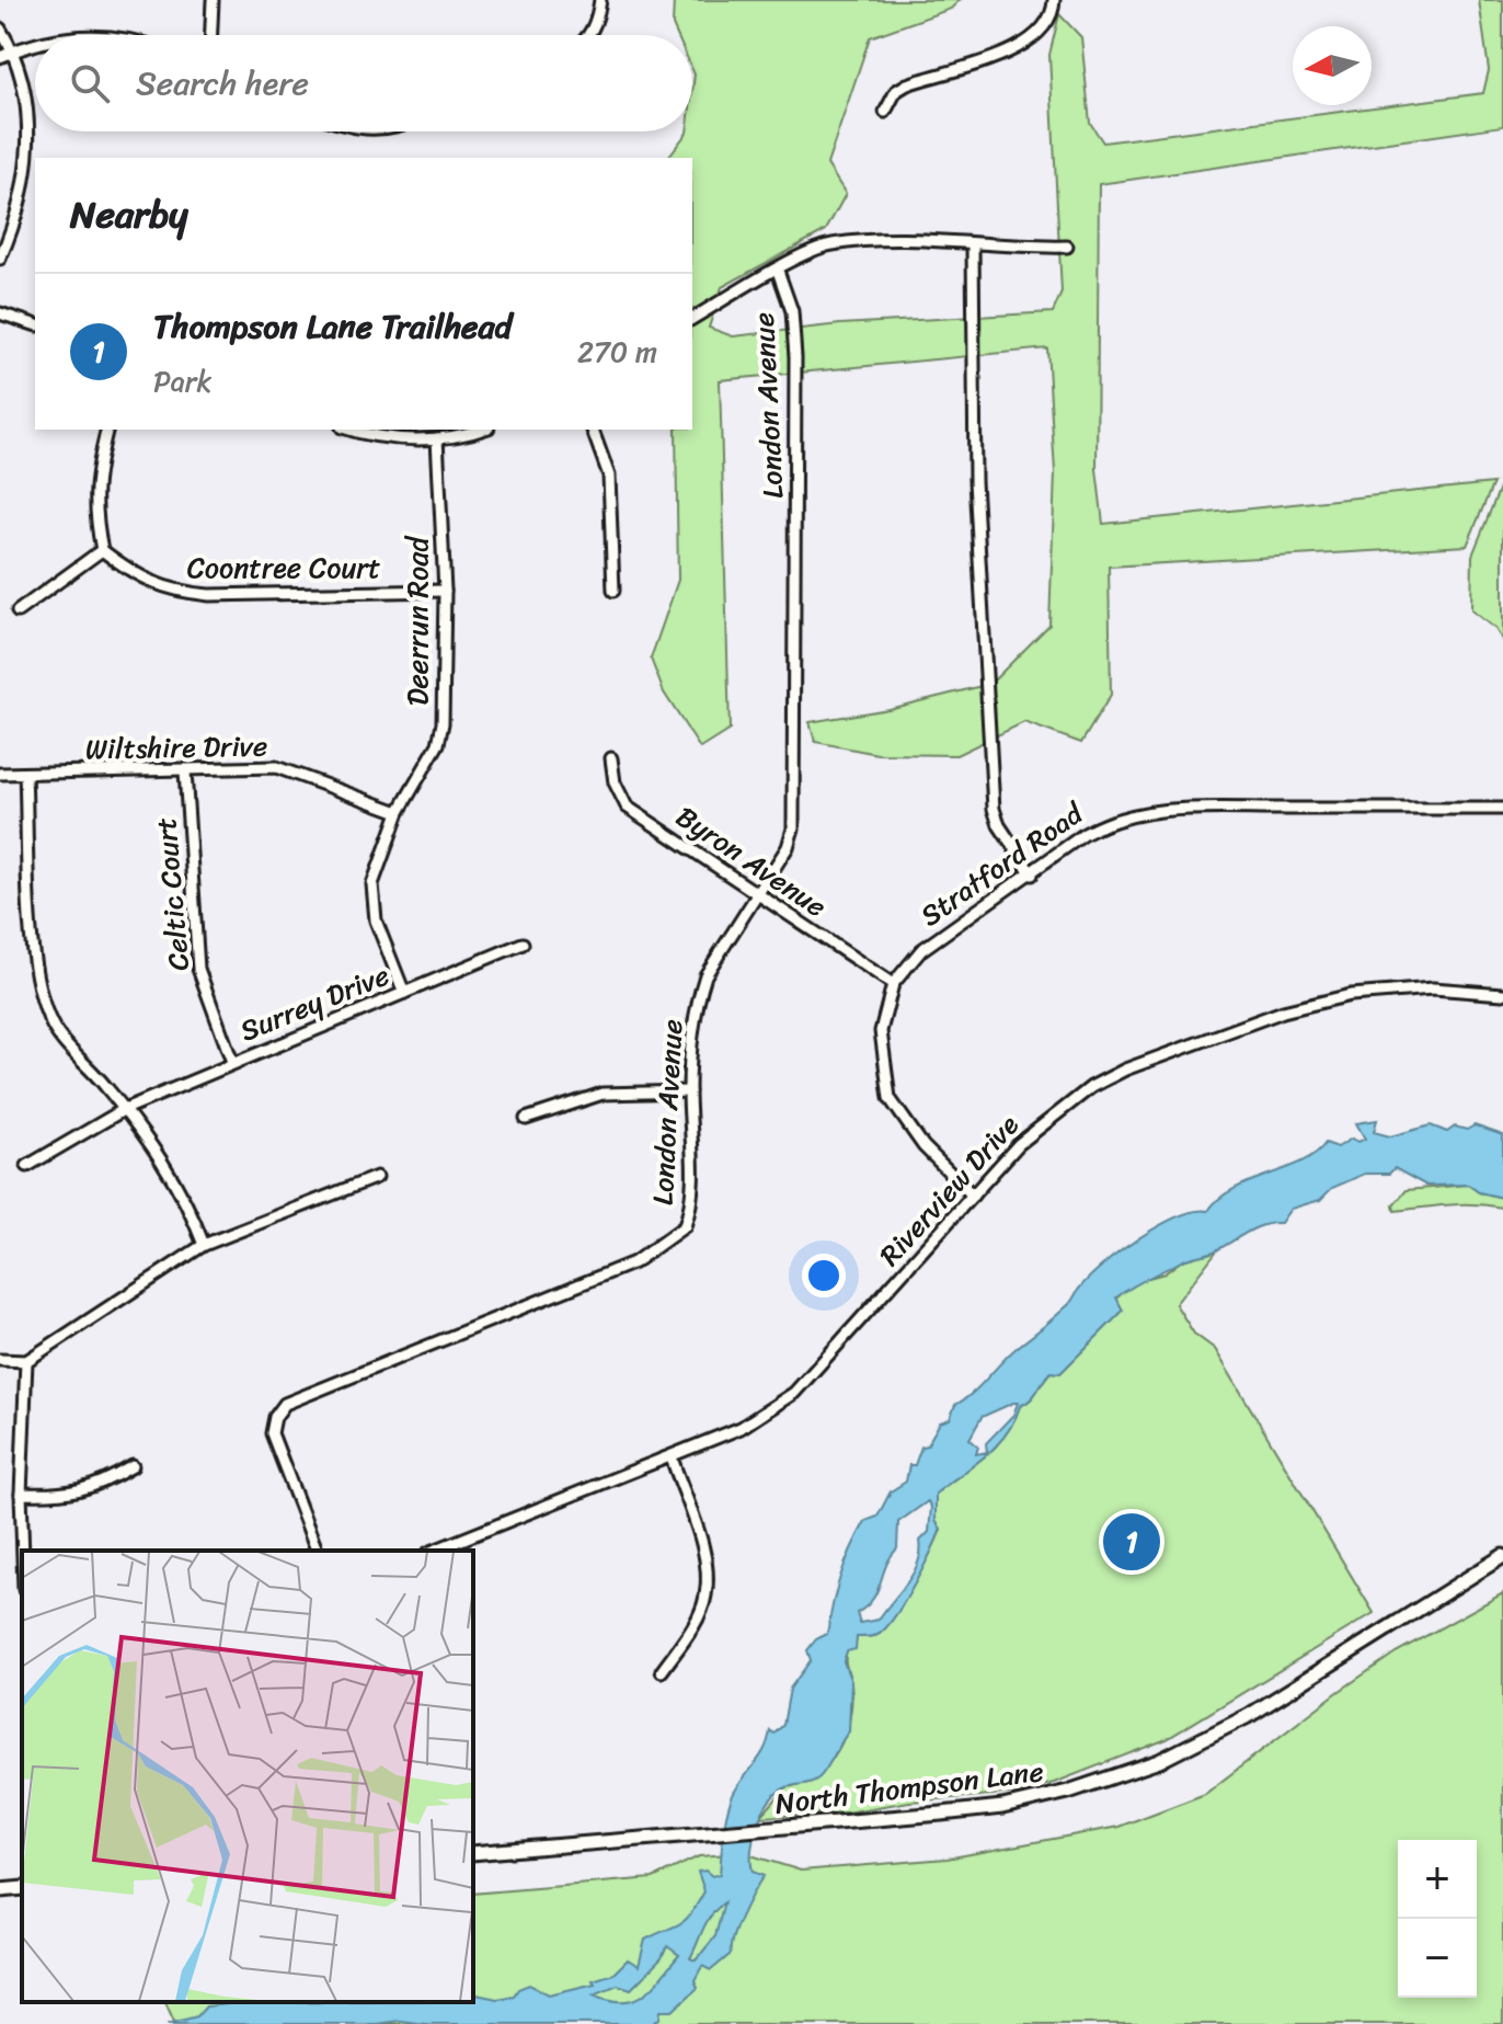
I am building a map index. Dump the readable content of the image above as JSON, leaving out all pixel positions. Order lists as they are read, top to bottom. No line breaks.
{"streets":{"main road":["North Thompson Lane"],"street":["London Avenue","Coontree Court","Deerrun Road","Wiltshire Drive","Byron Avenue","Stratford Road","Celtic Court","Surrey Drive","Riverview Drive"]},"crossings":[["London Avenue","Byron Avenue"],["Coontree Court","Deerrun Road"],["Deerrun Road","Wiltshire Drive"],["Deerrun Road","Surrey Drive"],["Wiltshire Drive","Celtic Court"],["Byron Avenue","Stratford Road"],["Stratford Road","Riverview Drive"],["Celtic Court","Surrey Drive"]],"north":"left","page":{"search":"Search here","heading":"Nearby","list":[{"mark":"1","name":"Thompson Lane Trailhead","note":"Park","value":"270 m"}],"pins":"1","map_buttons":["+","−"]}}
